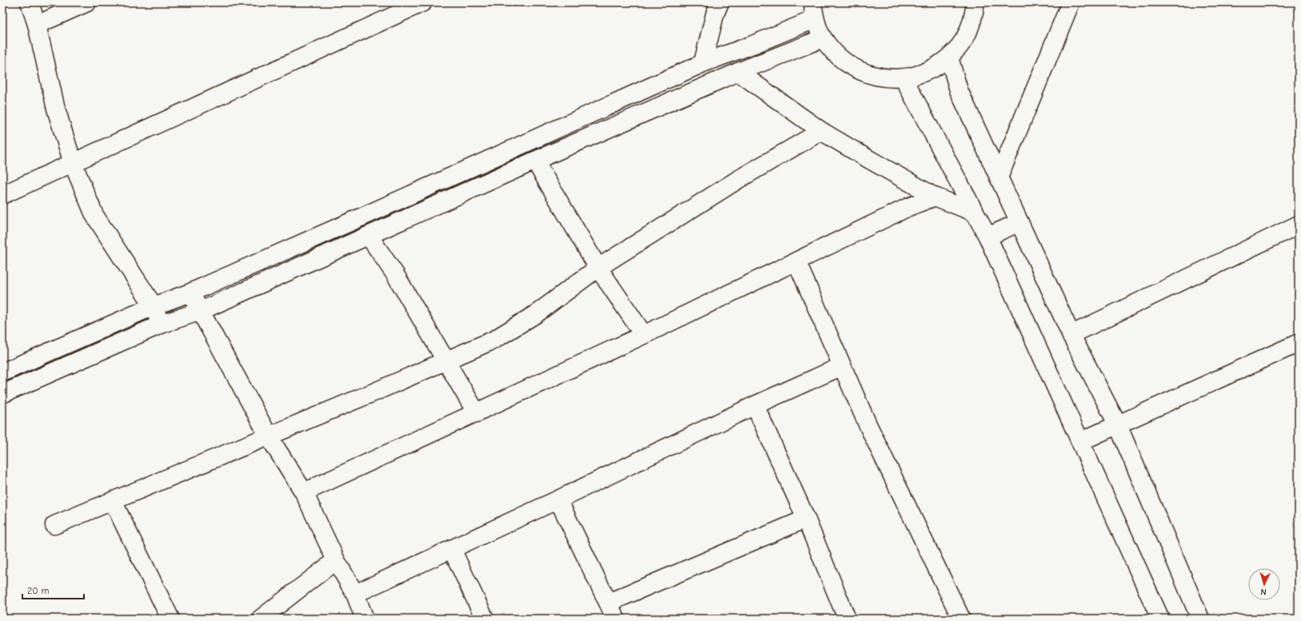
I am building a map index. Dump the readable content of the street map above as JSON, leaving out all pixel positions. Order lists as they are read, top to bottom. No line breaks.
{"scale_bar":"20 m","north":"bottom"}
